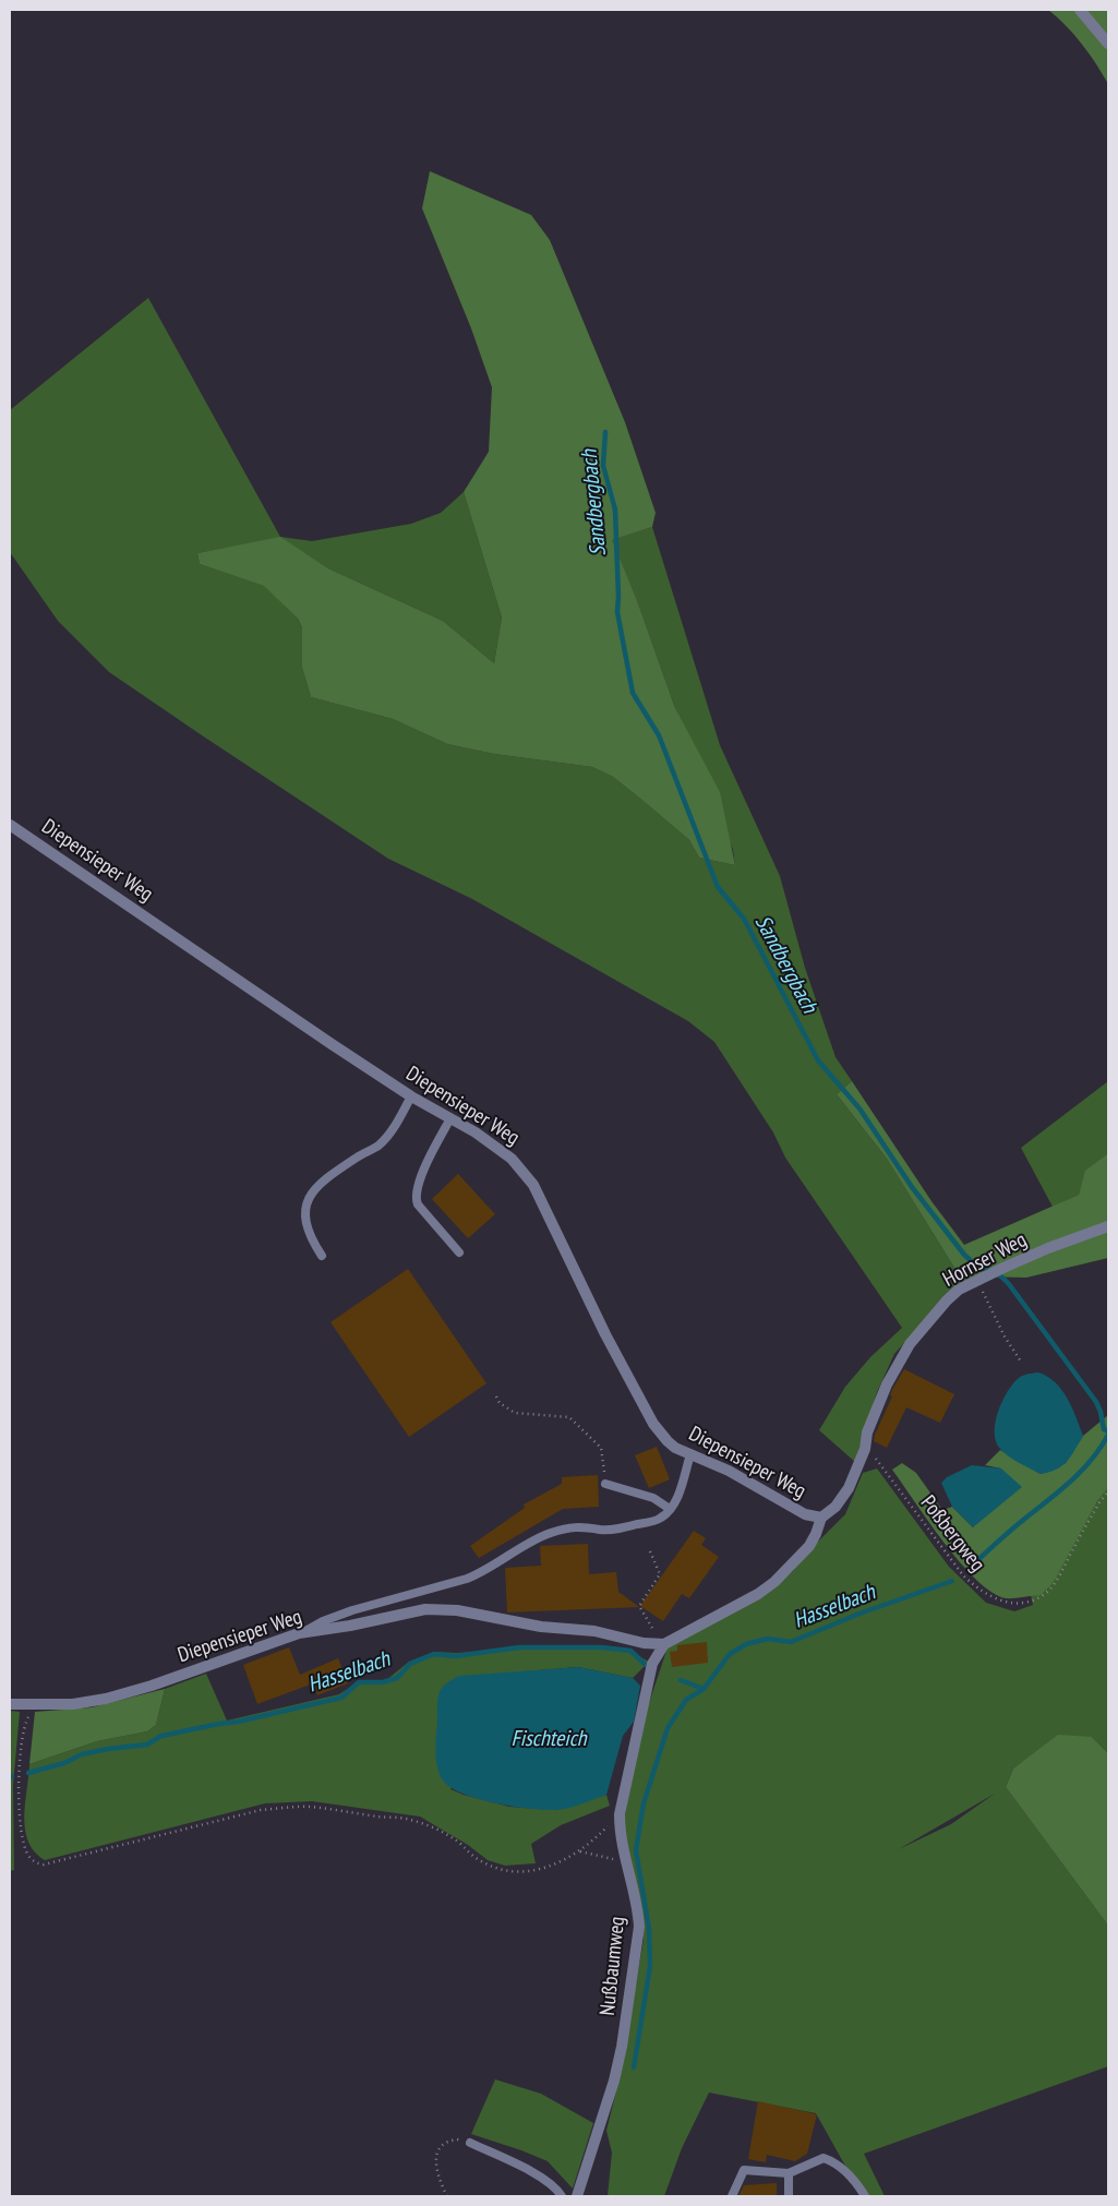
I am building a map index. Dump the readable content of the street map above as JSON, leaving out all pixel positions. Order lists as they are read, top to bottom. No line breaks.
{"streets":{"street":["Diepensieper Weg","Hornser Weg","Nußbaumweg"],"path":["Poßbergweg"]},"crossings":[["Diepensieper Weg","Hornser Weg"],["Diepensieper Weg","Poßbergweg"],["Diepensieper Weg","Nußbaumweg"],["Hornser Weg","Poßbergweg"]],"water":["Sandbergbach","Hasselbach","Fischteich"]}
